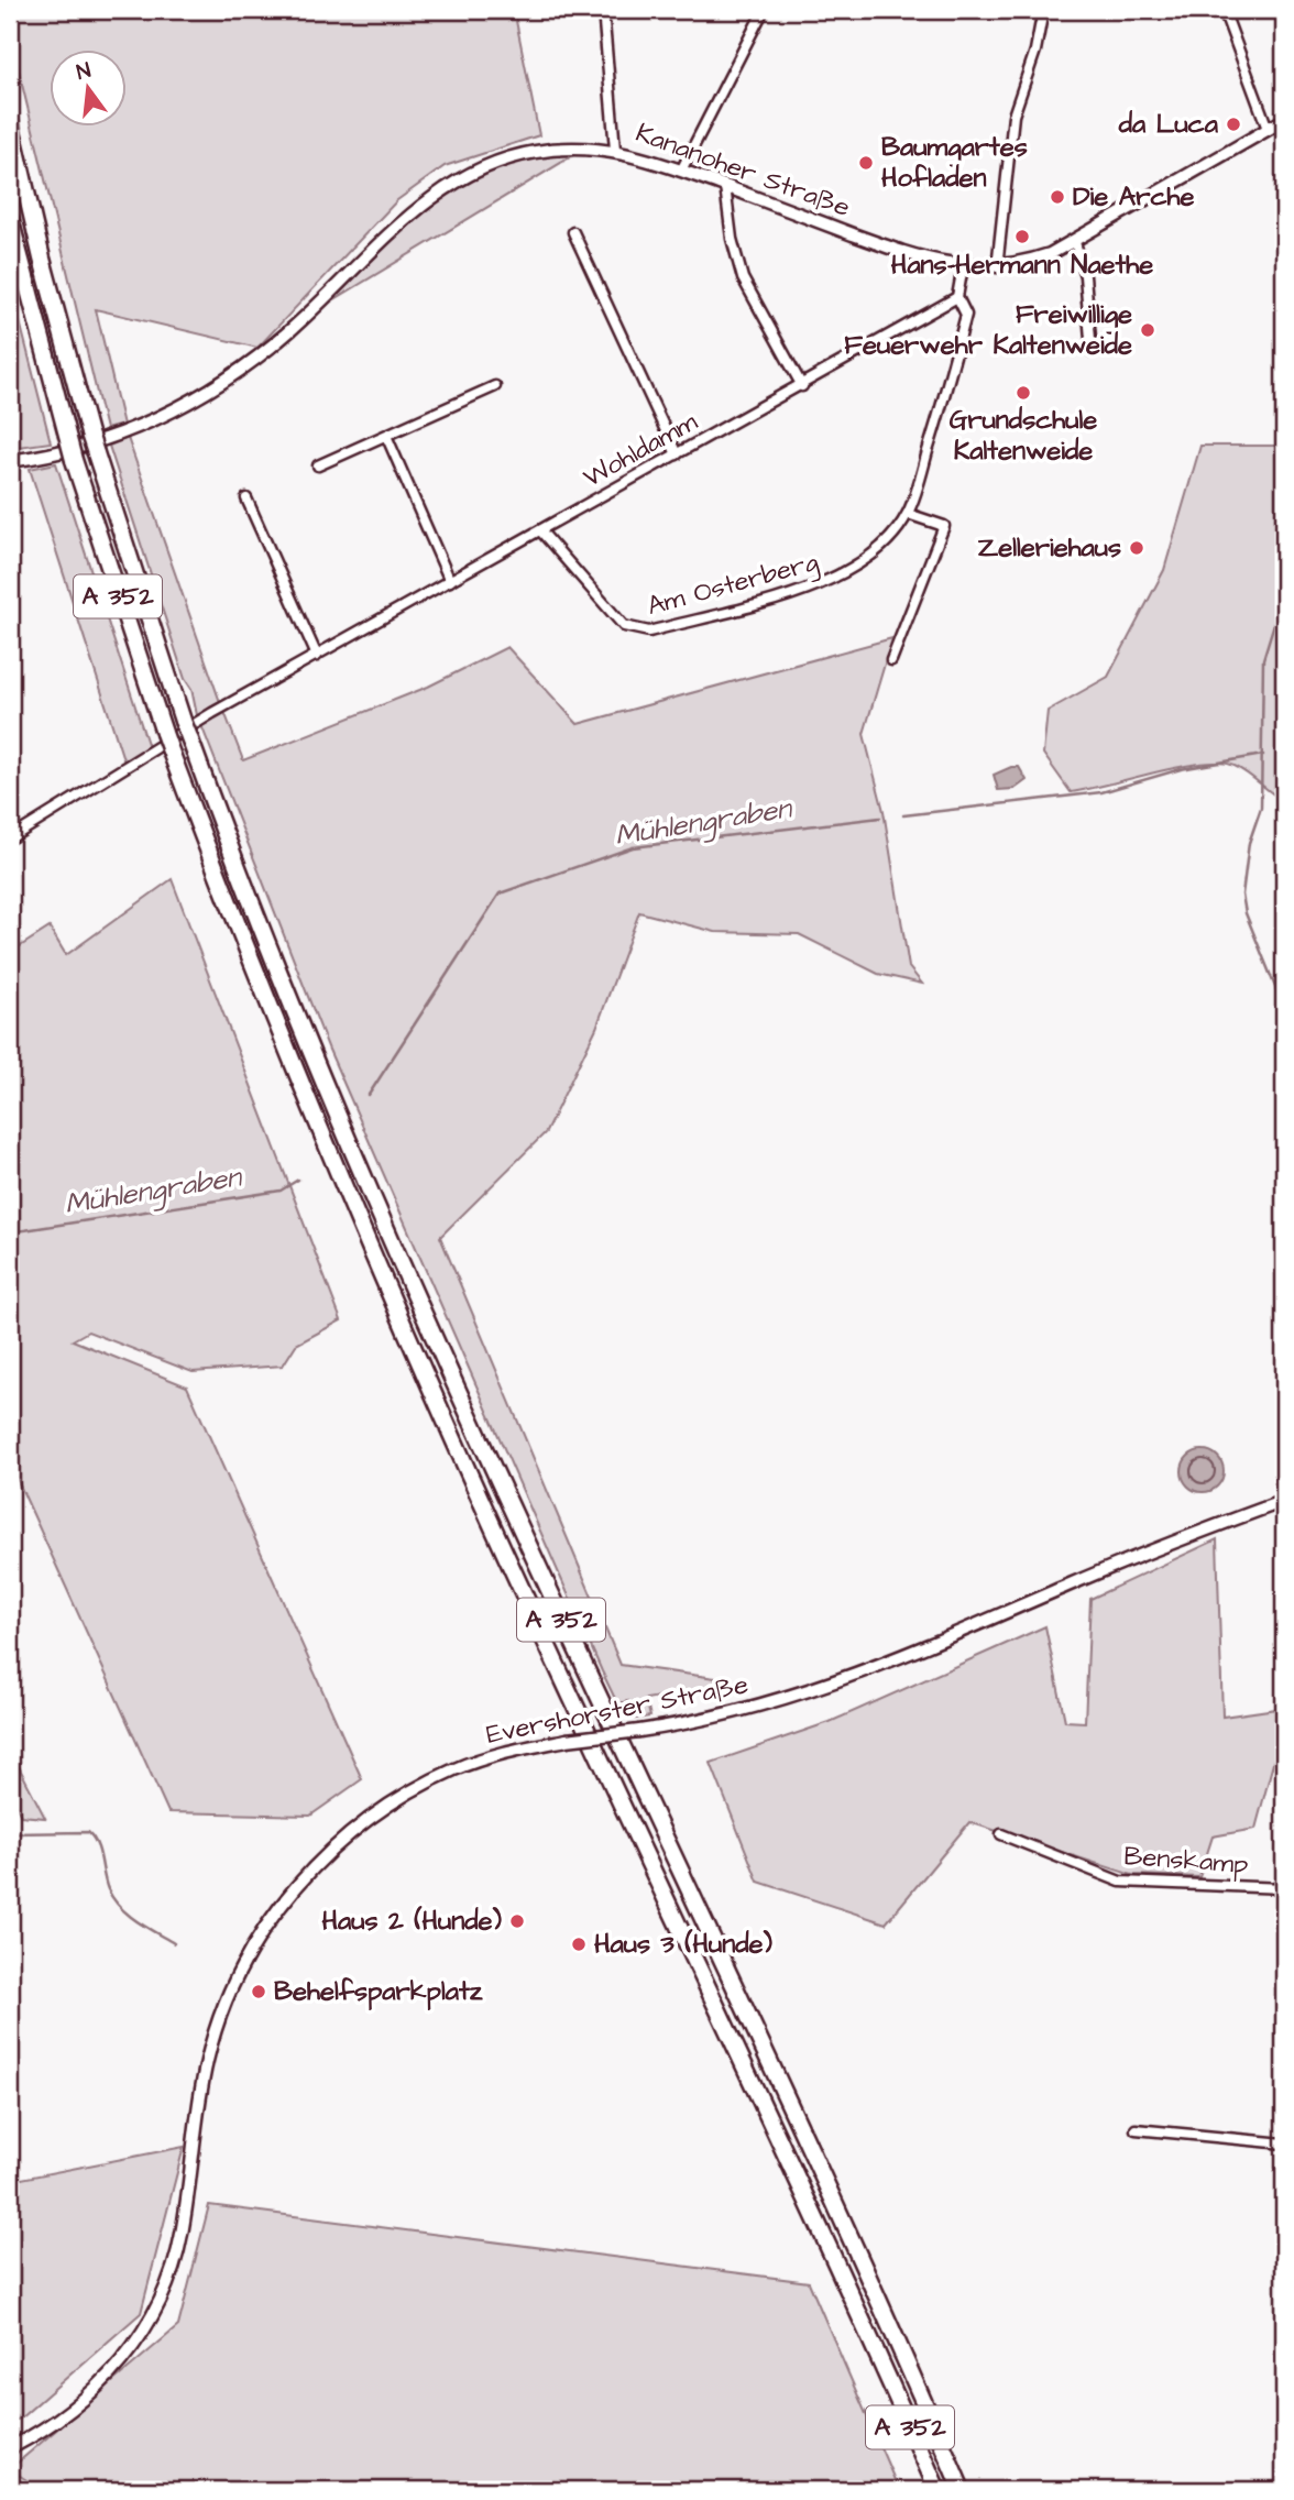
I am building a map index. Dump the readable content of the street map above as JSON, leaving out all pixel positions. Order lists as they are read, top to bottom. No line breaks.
{"streets":{"highway":["A 352"],"street":["Kananoher Straße","Wohldamm","Am Osterberg","Evershorster Straße","Benskamp"]},"crossings":[["Wohldamm","Am Osterberg"]],"water":["Mühlengraben"],"places":["da Luca","Baumgartes Hofladen","Die Arche","Hans-Hermann Naethe","Freiwillige Feuerwehr Kaltenweide","Grundschule Kaltenweide","Zelleriehaus","Haus 2 (Hunde)","Haus 3 (Hunde)","Behelfsparkplatz"],"north":"top"}
